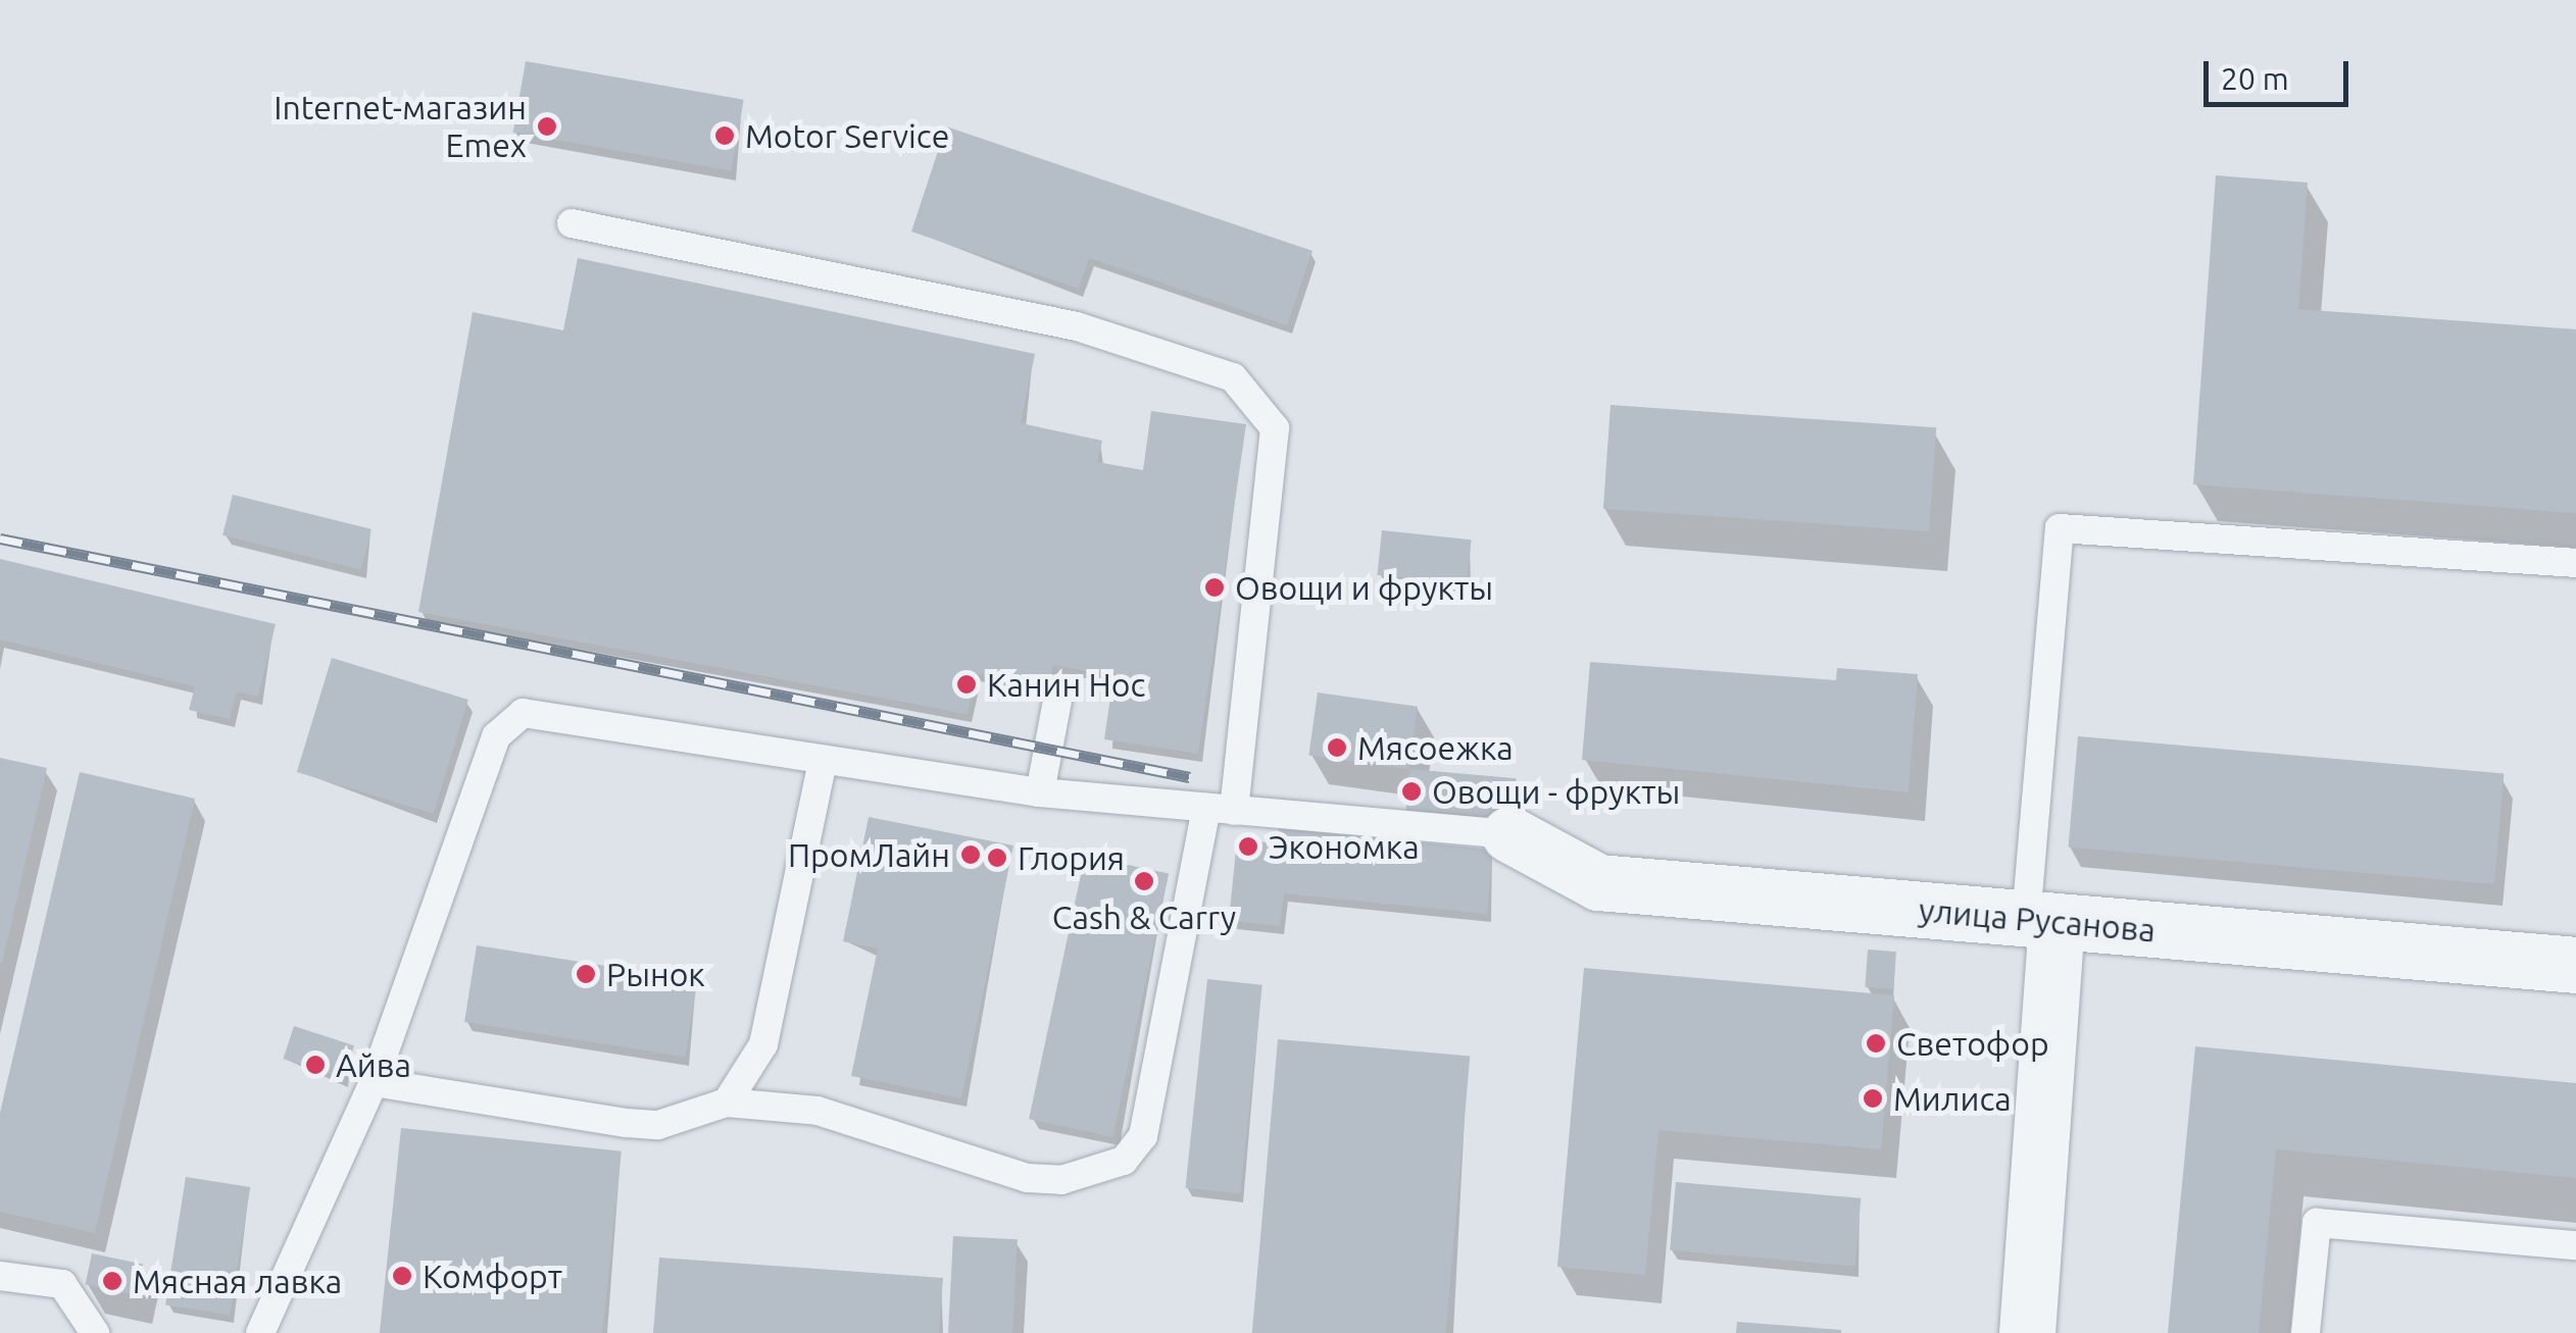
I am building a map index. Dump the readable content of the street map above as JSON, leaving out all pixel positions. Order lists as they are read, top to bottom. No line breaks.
{"streets":{"street":["улица Русанова"]},"places":["Internet-магазин Emex","Motor Service","Овощи и фрукты","Канин Нос","Мясоежка","Овощи - фрукты","Экономка","ПромЛайн","Глория","Cash & Carry","Рынок","Светофор","Айва","Милиса","Комфорт","Мясная лавка"],"scale_bar":"20 m"}
